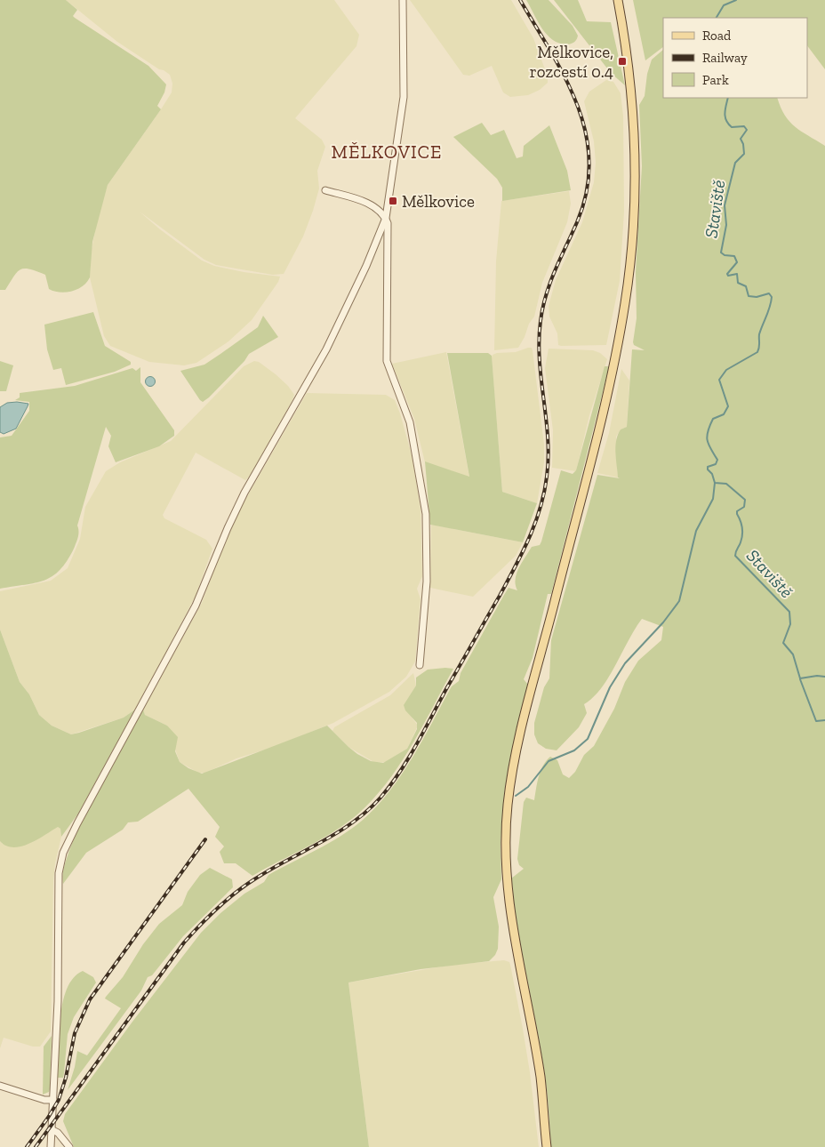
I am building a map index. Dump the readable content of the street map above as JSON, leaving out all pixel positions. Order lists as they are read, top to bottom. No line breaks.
{"districts":["MĚLKOVICE"],"water":["Staviště"],"places":{"transit":["Mělkovice, rozcestí 0.4","Mělkovice"]},"legend":["Road","Railway","Park"]}
